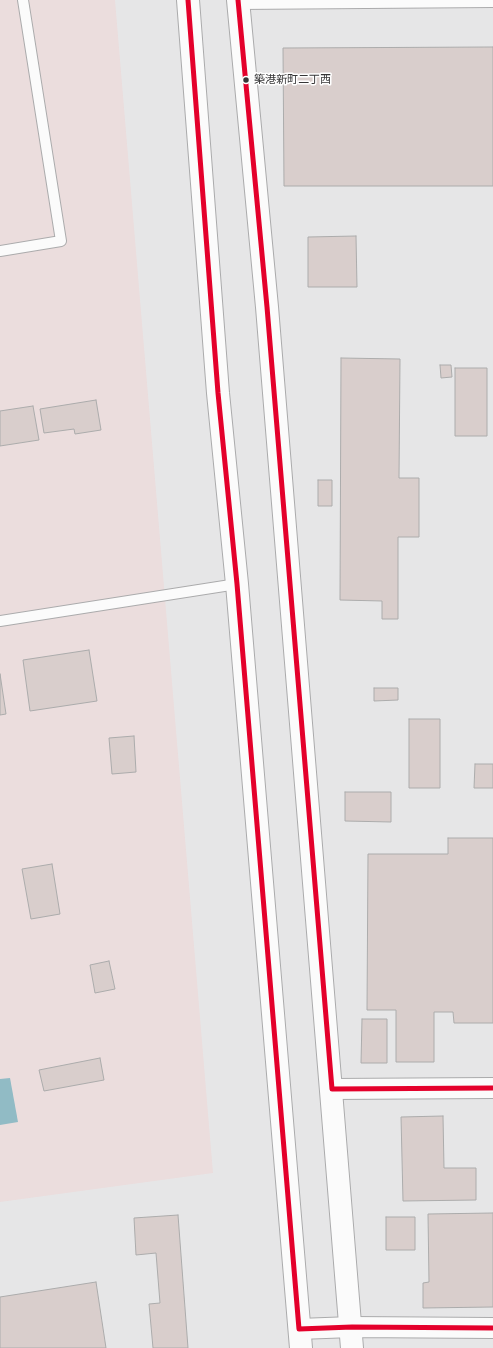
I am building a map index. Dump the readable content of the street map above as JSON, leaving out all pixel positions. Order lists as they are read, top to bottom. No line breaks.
{"places":["築港新町二丁西"]}
